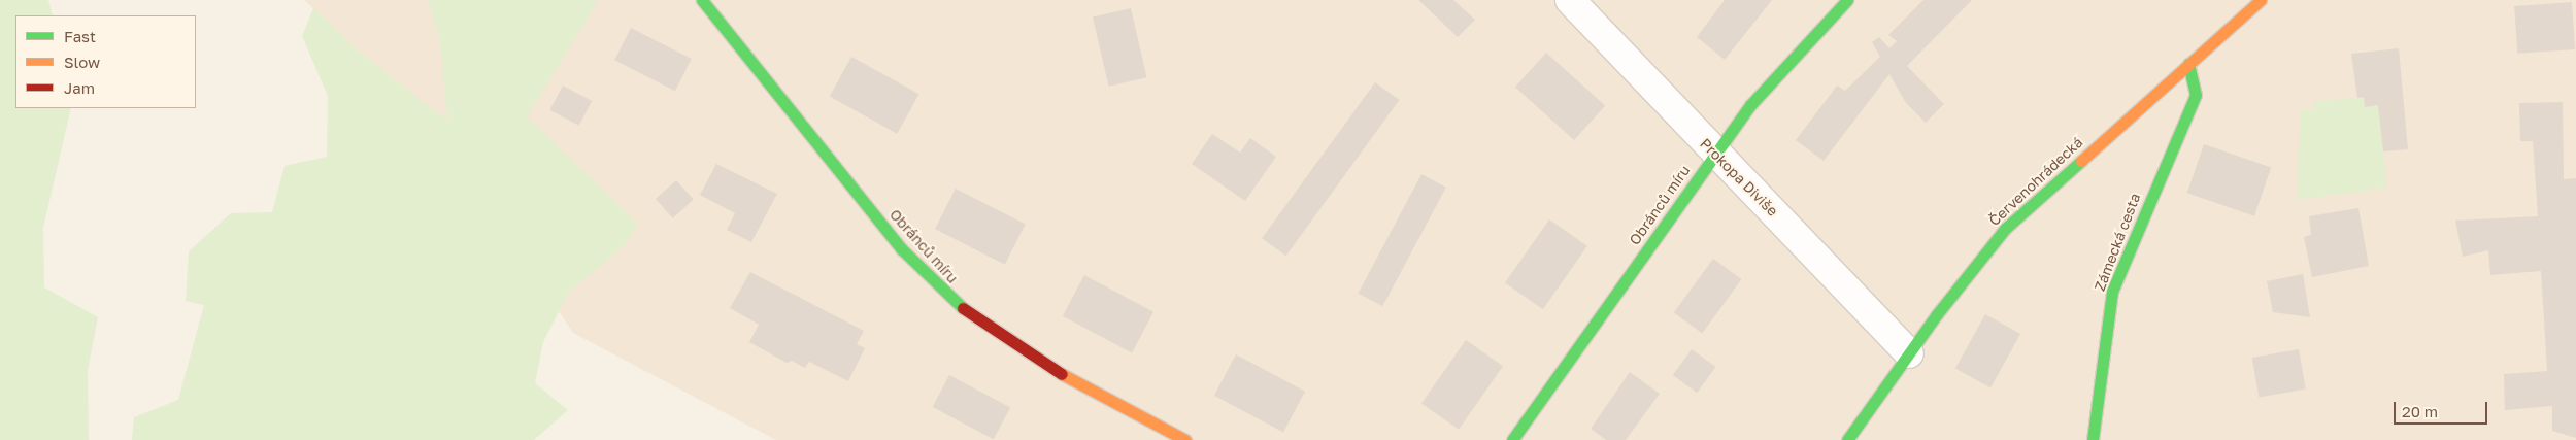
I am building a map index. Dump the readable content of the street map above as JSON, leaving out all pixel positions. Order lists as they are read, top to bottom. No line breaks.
{"streets":{"street":["Prokopa Diviše","Červenohrádecká","Obránců míru","Zámecká cesta"]},"crossings":[["Prokopa Diviše","Červenohrádecká"],["Prokopa Diviše","Obránců míru"],["Červenohrádecká","Zámecká cesta"]],"legend":["Fast","Slow","Jam"],"scale_bar":"20 m"}
